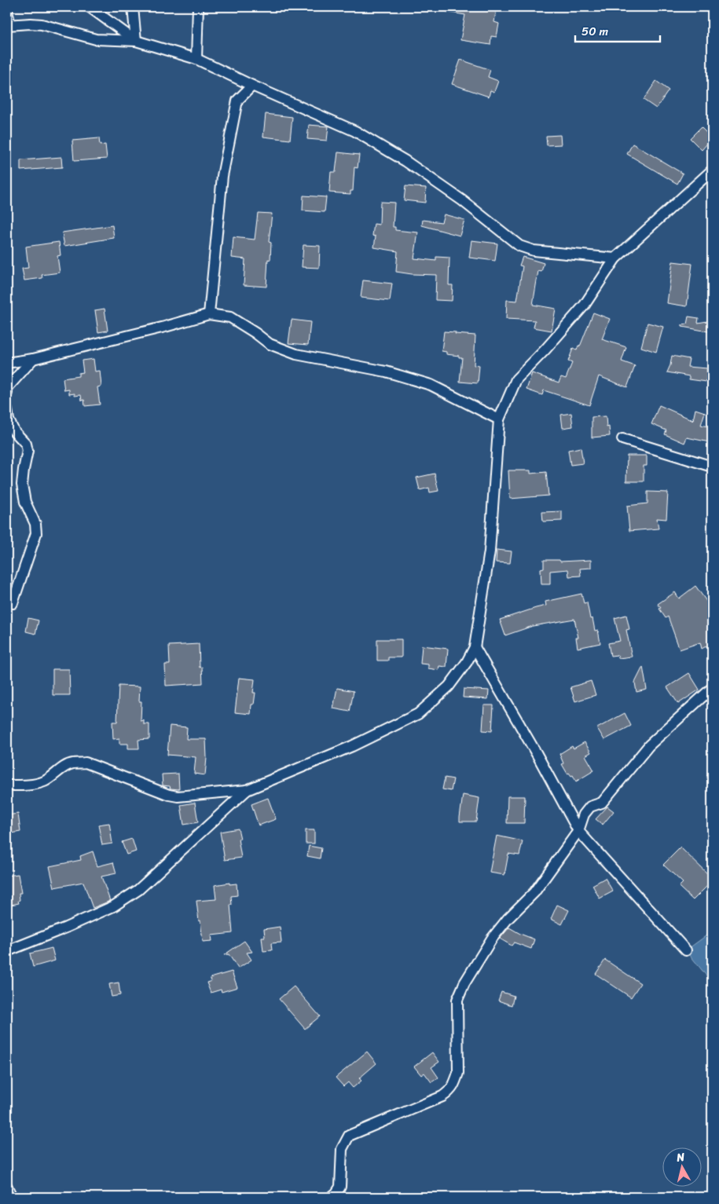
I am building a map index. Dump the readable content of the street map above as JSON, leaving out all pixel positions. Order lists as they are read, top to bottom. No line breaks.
{"scale_bar":"50 m","north":"top"}
